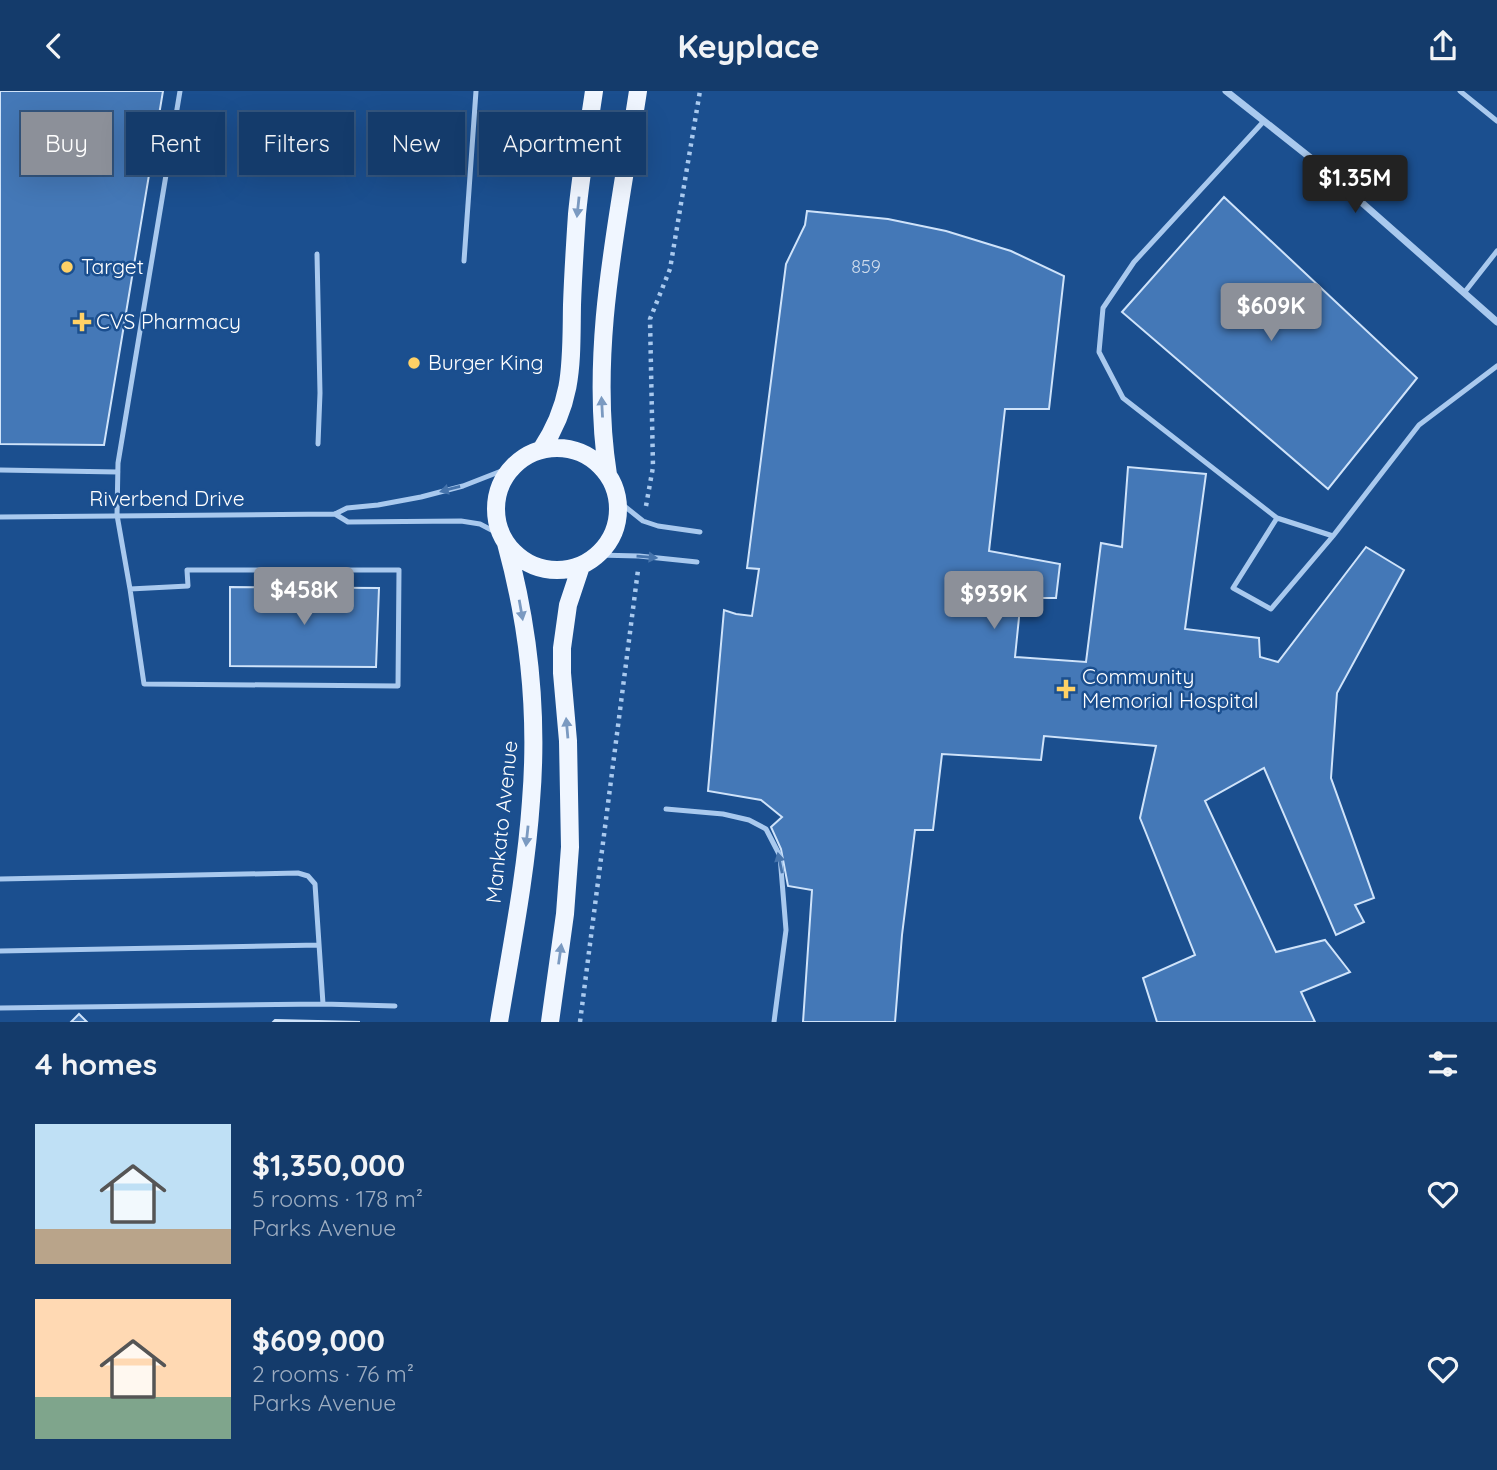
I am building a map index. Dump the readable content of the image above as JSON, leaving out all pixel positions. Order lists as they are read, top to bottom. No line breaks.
{"streets":{"main road":["Mankato Avenue"],"lane":["Riverbend Drive"]},"crossings":[["Riverbend Drive","Mankato Avenue"]],"places":{"other":["Target","Burger King"],"health":["CVS Pharmacy","Community Memorial Hospital"]},"house_numbers":["859"],"page":{"header":"Keyplace","chip":["Buy","Rent","Filters","New","Apartment"],"price":["$1.35M","$609K","$458K","$939K"],"heading":"4 homes","list":[{"name":"$1,350,000","note":"5 rooms · 178 m² · Parks Avenue"},{"name":"$609,000","note":"2 rooms · 76 m² · Parks Avenue"}]}}
